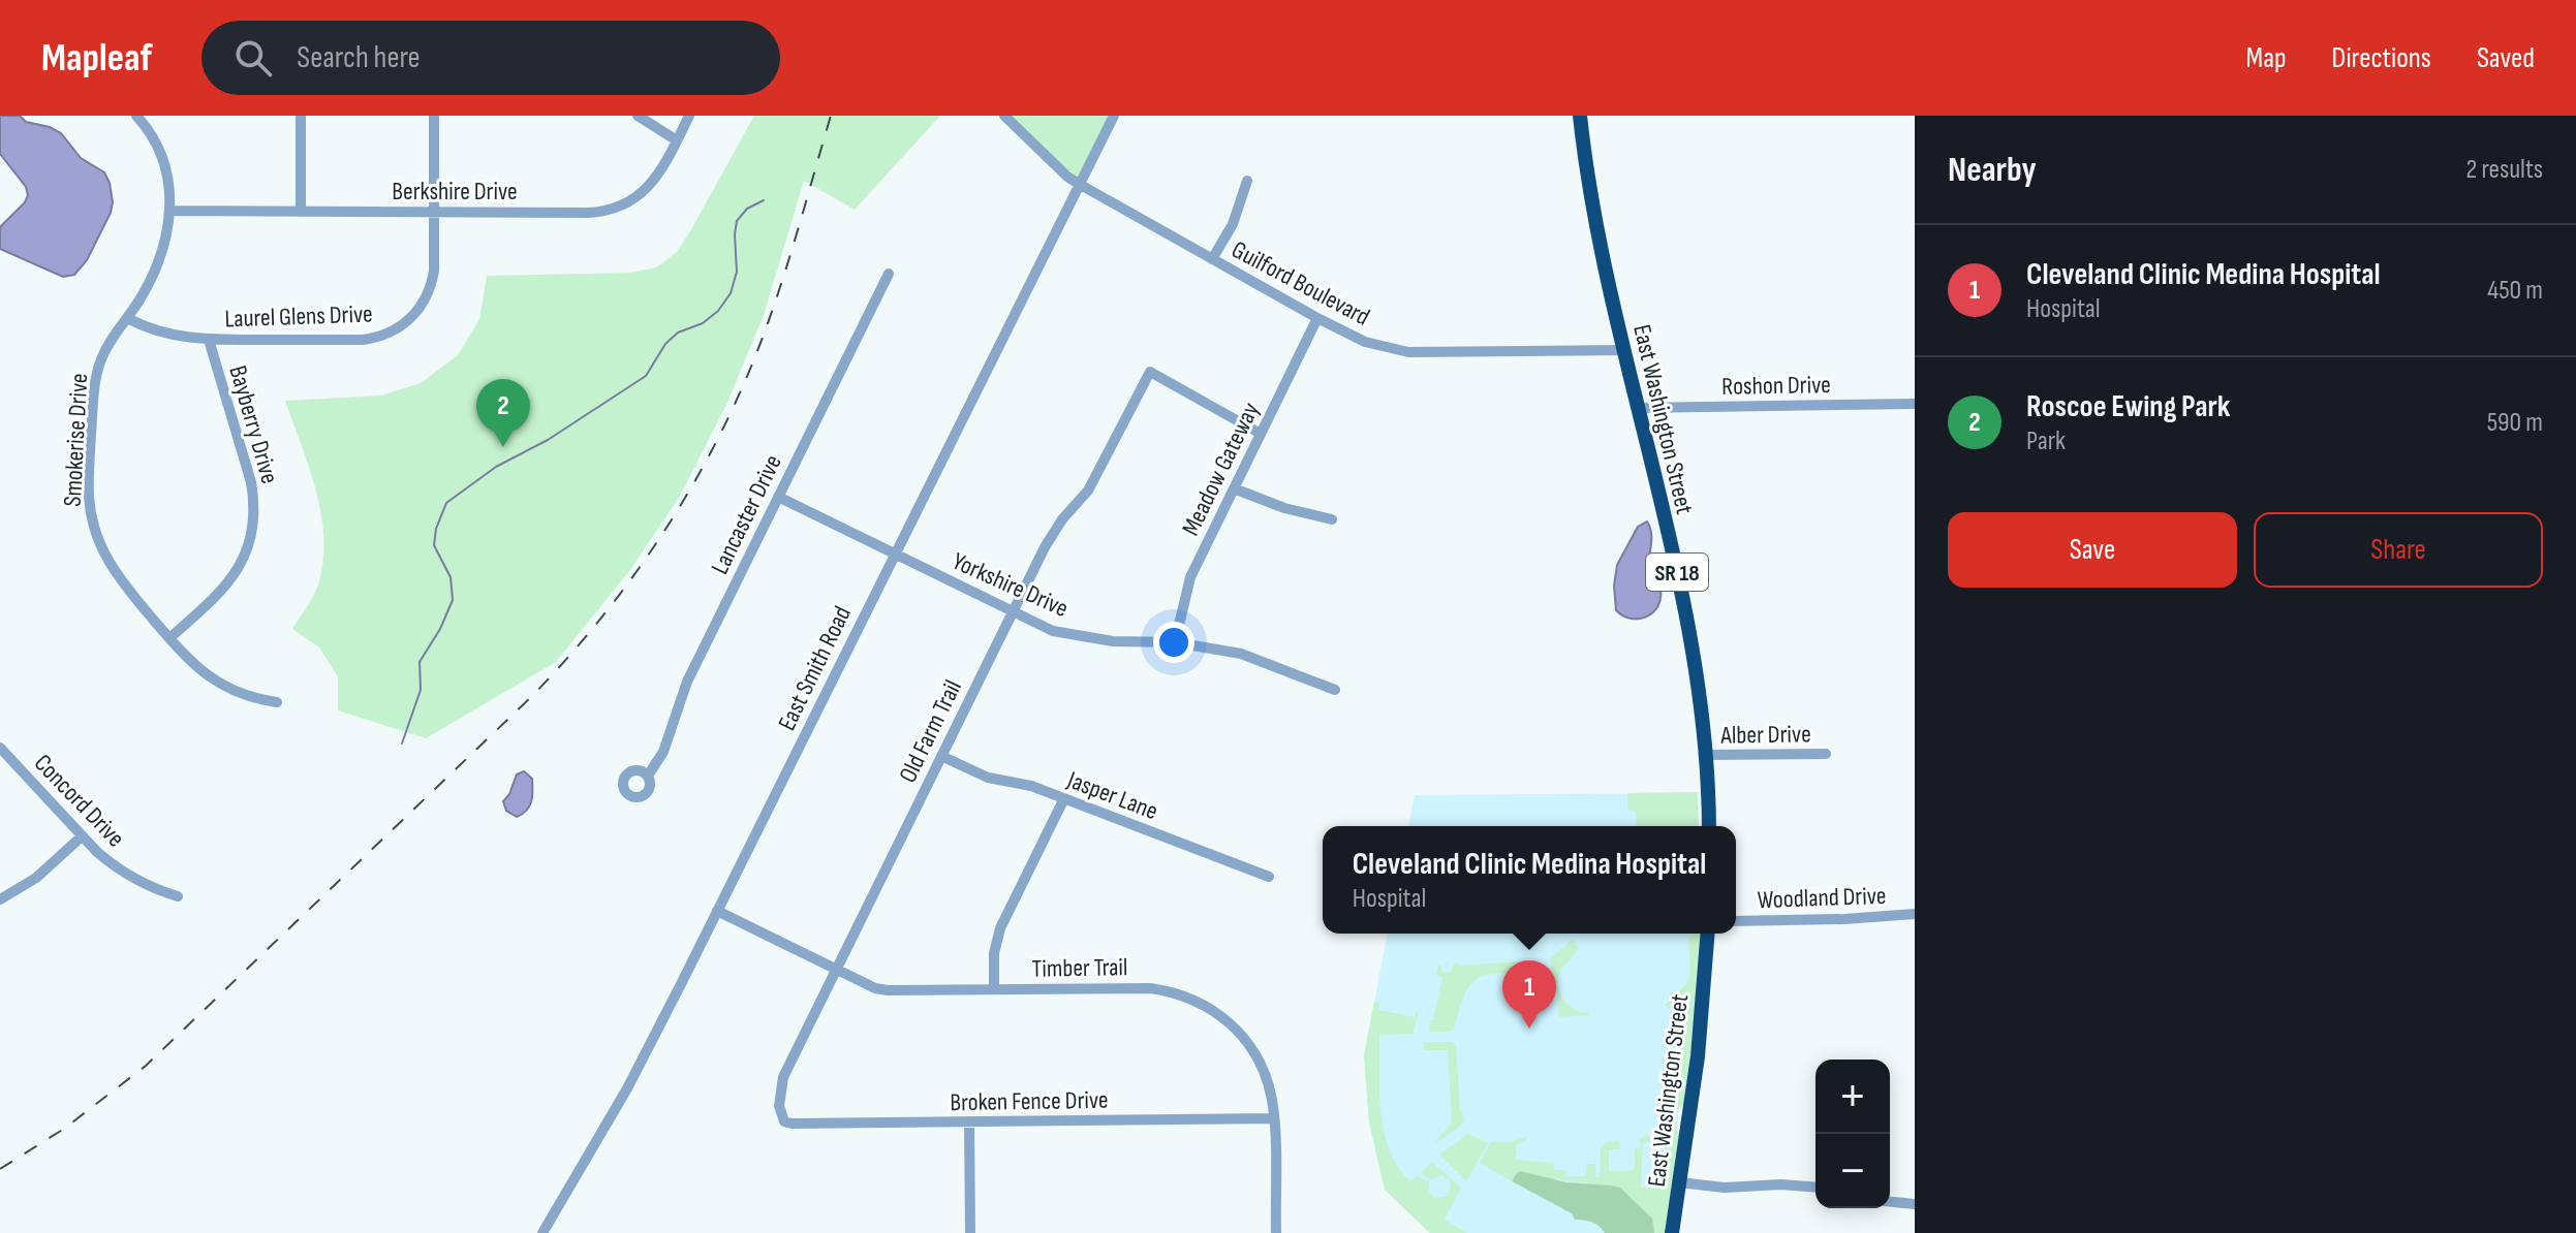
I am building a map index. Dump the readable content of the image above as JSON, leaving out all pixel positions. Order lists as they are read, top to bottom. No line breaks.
{"streets":{"highway":["East Washington Street","SR 18"],"street":["Berkshire Drive","Guilford Boulevard","Laurel Glens Drive","Roshon Drive","Bayberry Drive","Smokerise Drive","Meadow Gateway","Lancaster Drive","Yorkshire Drive","East Smith Road","Old Farm Trail","Alber Drive","Jasper Lane","Concord Drive","Woodland Drive","Timber Trail","Broken Fence Drive"]},"crossings":[["Berkshire Drive","Laurel Glens Drive"],["Berkshire Drive","Smokerise Drive"],["Guilford Boulevard","East Washington Street"],["Guilford Boulevard","Meadow Gateway"],["Guilford Boulevard","East Smith Road"],["Laurel Glens Drive","Bayberry Drive"],["Laurel Glens Drive","Smokerise Drive"],["Roshon Drive","East Washington Street"],["East Washington Street","Alber Drive"],["Bayberry Drive","Smokerise Drive"],["Meadow Gateway","Yorkshire Drive"],["Meadow Gateway","Old Farm Trail"],["Lancaster Drive","Yorkshire Drive"],["Yorkshire Drive","East Smith Road"],["Yorkshire Drive","Old Farm Trail"],["East Smith Road","Timber Trail"],["Old Farm Trail","Jasper Lane"],["Old Farm Trail","Timber Trail"],["Old Farm Trail","Broken Fence Drive"],["Timber Trail","Broken Fence Drive"]],"page":{"header":"Mapleaf","search":"Search here","nav":["Map","Directions","Saved"],"heading":["Nearby","2 results"],"list":[{"mark":"1","name":"Cleveland Clinic Medina Hospital","note":"Hospital","value":"450 m"},{"mark":"2","name":"Roscoe Ewing Park","note":"Park","value":"590 m"}],"pins":["2","1"],"buttons":["Save","Share"],"popup":["Cleveland Clinic Medina Hospital","Hospital"],"map_buttons":["+","−"]}}
